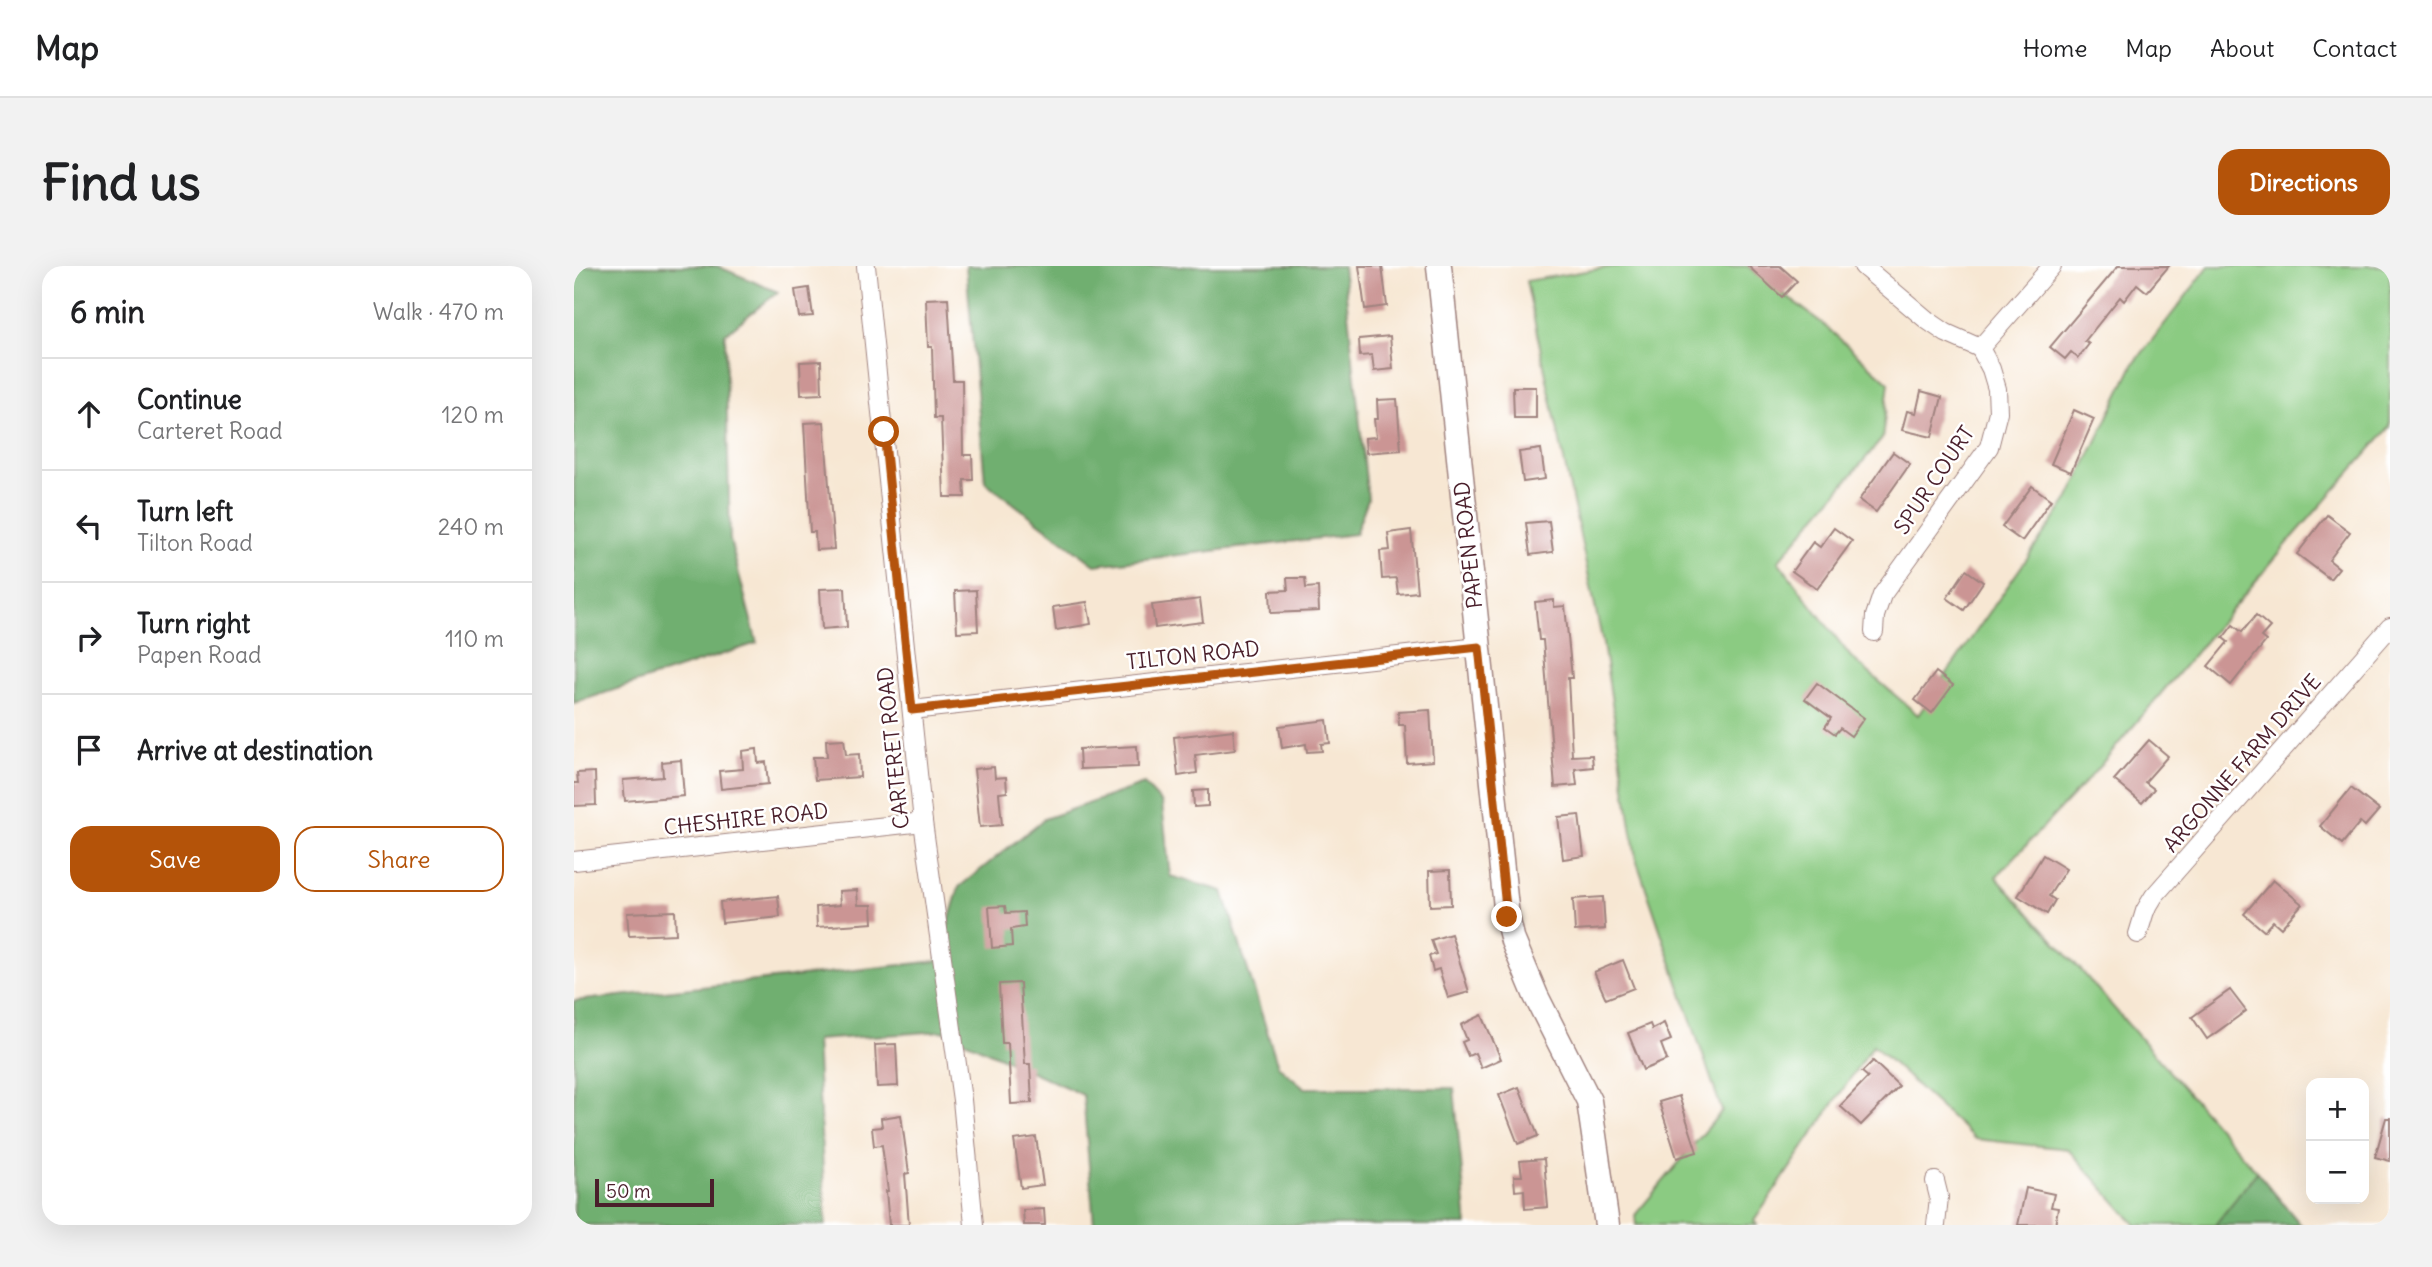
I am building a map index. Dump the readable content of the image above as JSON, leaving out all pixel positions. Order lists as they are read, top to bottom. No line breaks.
{"streets":{"street":["SPUR COURT","PAPEN ROAD","TILTON ROAD","CARTERET ROAD","ARGONNE FARM DRIVE","CHESHIRE ROAD"]},"crossings":[["PAPEN ROAD","TILTON ROAD"],["TILTON ROAD","CARTERET ROAD"],["CARTERET ROAD","CHESHIRE ROAD"]],"scale_bar":"50 m","page":{"header":"Map","nav":["Home","Map","About","Contact"],"buttons":["Directions",["Save","Share"]],"title":"Find us","heading":["6 min","Walk · 470 m"],"list":[["Continue","Carteret Road","120 m"],["Turn left","Tilton Road","240 m"],["Turn right","Papen Road","110 m"],"Arrive at destination"],"map_buttons":["+","−"],"scale":"50 m"}}
